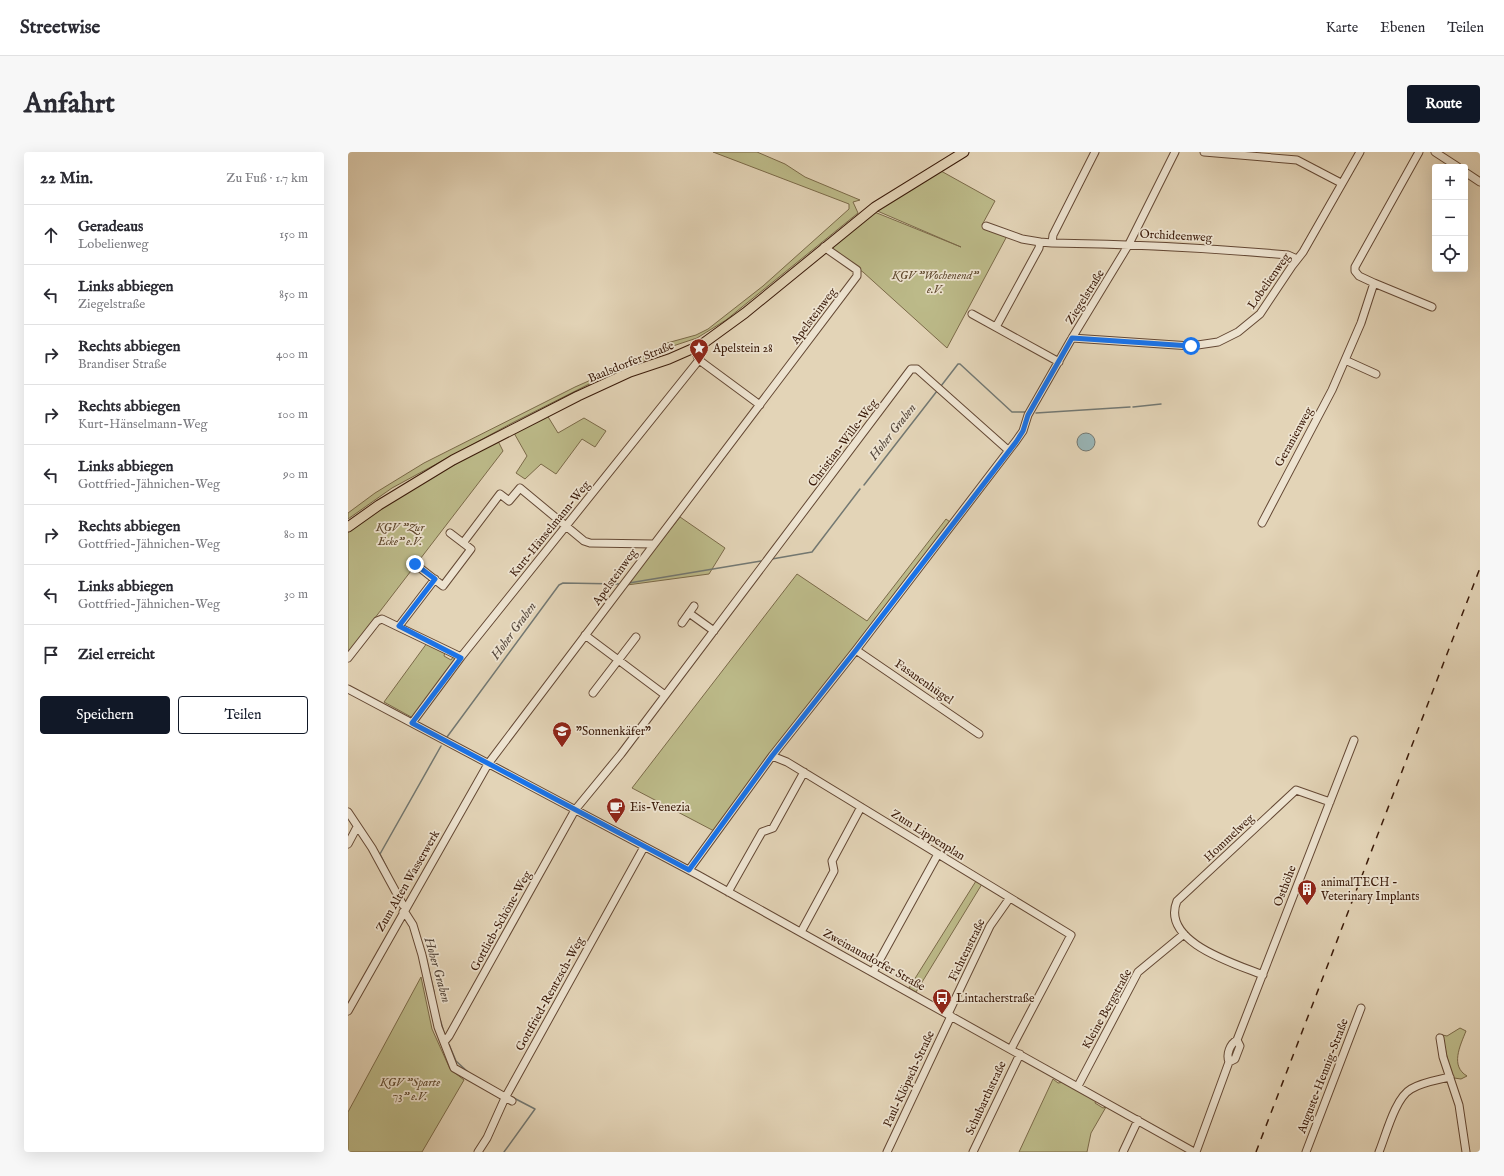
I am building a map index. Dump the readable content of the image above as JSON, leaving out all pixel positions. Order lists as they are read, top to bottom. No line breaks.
{"streets":{"main road":["Baalsdorfer Straße"],"street":["Orchideenweg","Lobelienweg","Ziegelstraße","Apelsteinweg","Geranienweg","Christian-Wille-Weg","Kurt-Hänselmann-Weg","Fasanenhügel","Zum Lippenplan","Hommelweg","Zum Alten Wasserwerk","Osthöhe","Gottlieb-Schöne-Weg","Fichtenstraße","Zweinaundorfer Straße","Gottfried-Rentzsch-Weg","Kleine Bergstraße","Auguste-Hennig-Straße","Paul-Klöpsch-Straße","Schubarthstraße"]},"crossings":[["Orchideenweg","Lobelienweg"],["Orchideenweg","Ziegelstraße"],["Lobelienweg","Ziegelstraße"],["Ziegelstraße","Christian-Wille-Weg"],["Ziegelstraße","Fasanenhügel"],["Ziegelstraße","Zum Lippenplan"],["Ziegelstraße","Zweinaundorfer Straße"],["Apelsteinweg","Baalsdorfer Straße"],["Apelsteinweg","Zum Alten Wasserwerk"],["Apelsteinweg","Zweinaundorfer Straße"],["Christian-Wille-Weg","Gottlieb-Schöne-Weg"],["Christian-Wille-Weg","Zweinaundorfer Straße"],["Kurt-Hänselmann-Weg","Zweinaundorfer Straße"],["Zum Lippenplan","Fichtenstraße"],["Zum Lippenplan","Zweinaundorfer Straße"],["Hommelweg","Osthöhe"],["Hommelweg","Kleine Bergstraße"],["Zum Alten Wasserwerk","Zweinaundorfer Straße"],["Osthöhe","Zweinaundorfer Straße"],["Gottlieb-Schöne-Weg","Zweinaundorfer Straße"],["Fichtenstraße","Zweinaundorfer Straße"],["Fichtenstraße","Paul-Klöpsch-Straße"],["Zweinaundorfer Straße","Gottfried-Rentzsch-Weg"],["Zweinaundorfer Straße","Kleine Bergstraße"],["Zweinaundorfer Straße","Paul-Klöpsch-Straße"],["Zweinaundorfer Straße","Schubarthstraße"]],"water":["Hoher Graben"],"parks":["KGV \"Wochenend\" e.V.","KGV \"Zur Ecke\" e.V.","KGV \"Sparte 73\" e.V."],"places":{"place":["Apelstein 28"],"school or university":["\"Sonnenkäfer\""],"cafe":["Eis-Venezia"],"building":["animalTECH - Veterinary Implants"],"bus stop":["Lintacherstraße"]},"page":{"header":"Streetwise","nav":["Karte","Ebenen","Teilen"],"buttons":["Route",["Speichern","Teilen"]],"title":"Anfahrt","heading":["22 Min.","Zu Fuß · 1.7 km"],"map_buttons":["+","−"],"list":[["Geradeaus","Lobelienweg","150 m"],["Links abbiegen","Ziegelstraße","850 m"],["Rechts abbiegen","Brandiser Straße","400 m"],["Rechts abbiegen","Kurt-Hänselmann-Weg","100 m"],["Links abbiegen","Gottfried-Jähnichen-Weg","90 m"],["Rechts abbiegen","Gottfried-Jähnichen-Weg","80 m"],["Links abbiegen","Gottfried-Jähnichen-Weg","30 m"],"Ziel erreicht"]}}
